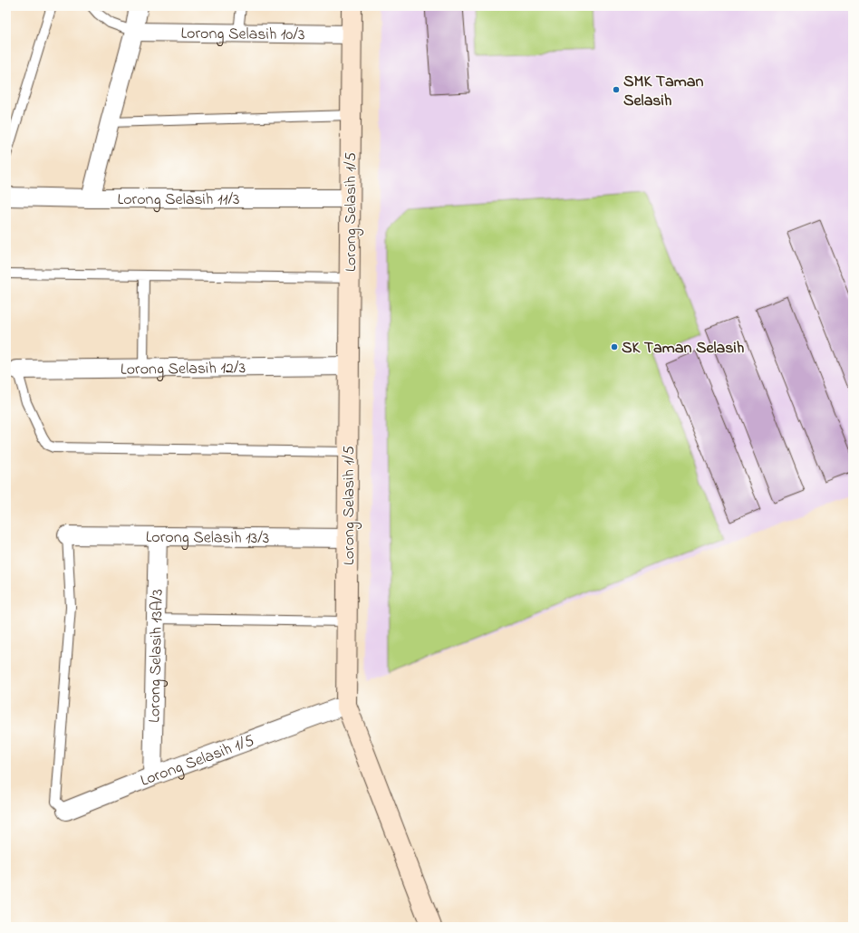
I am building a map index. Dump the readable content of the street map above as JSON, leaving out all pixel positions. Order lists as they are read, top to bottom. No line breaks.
{"streets":{"street":["Lorong Selasih 10/3","Lorong Selasih 11/3","Lorong Selasih 1/5","Lorong Selasih 12/3","Lorong Selasih 13/3","Lorong Selasih 13A/3"]},"crossings":[["Lorong Selasih 10/3","Lorong Selasih 1/5"],["Lorong Selasih 11/3","Lorong Selasih 1/5"],["Lorong Selasih 1/5","Lorong Selasih 12/3"],["Lorong Selasih 1/5","Lorong Selasih 13/3"],["Lorong Selasih 1/5","Lorong Selasih 13A/3"],["Lorong Selasih 13/3","Lorong Selasih 13A/3"]],"places":["SMK Taman Selasih","SK Taman Selasih"]}
